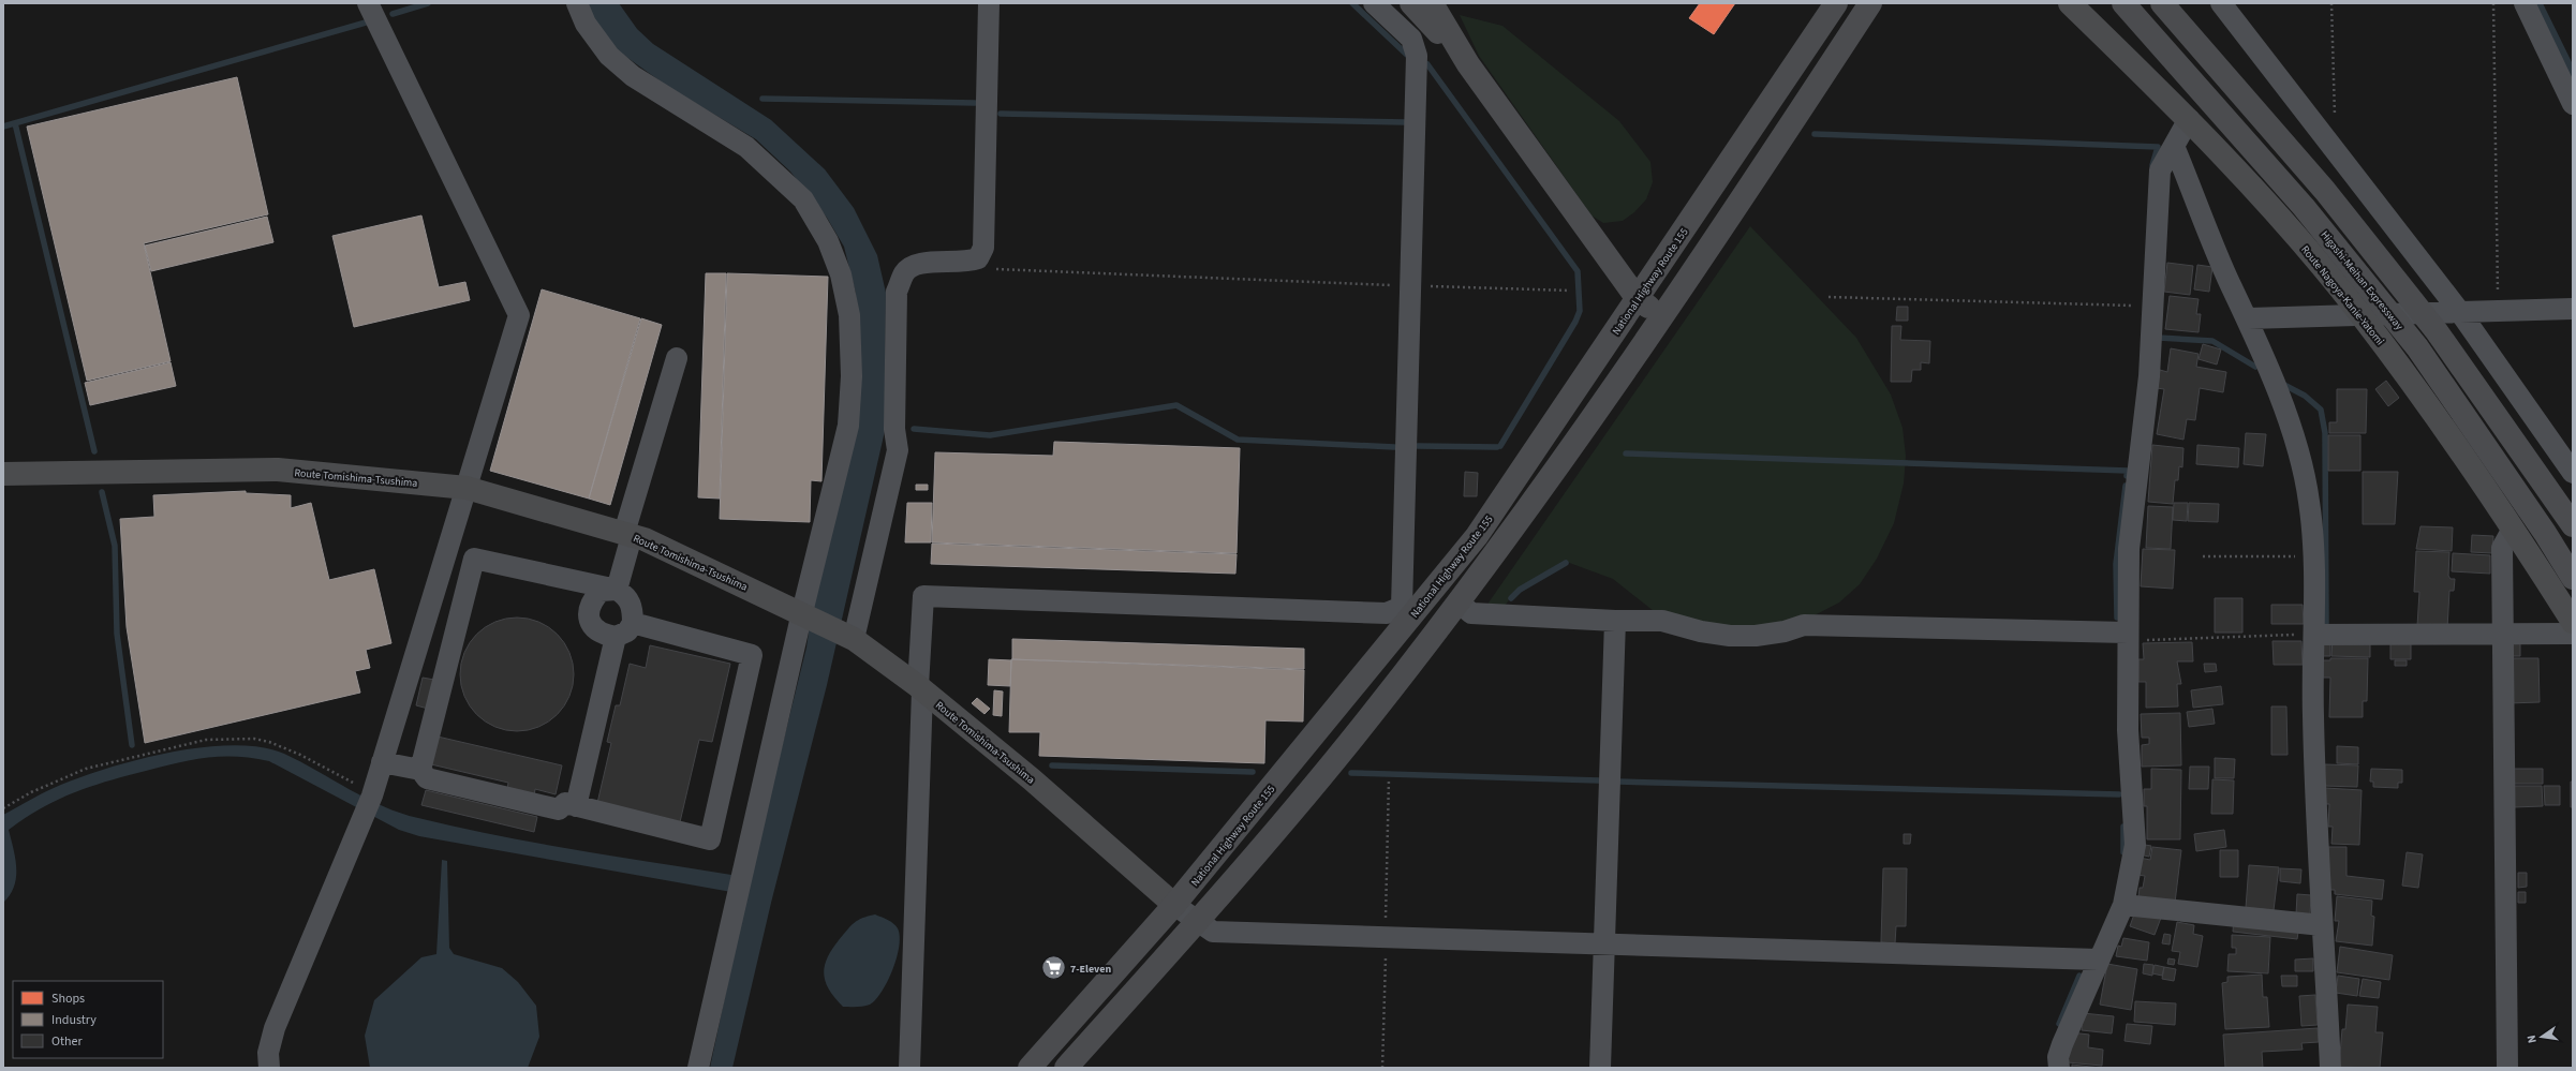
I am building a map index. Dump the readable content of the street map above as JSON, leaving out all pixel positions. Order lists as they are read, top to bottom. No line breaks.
{"streets":{"highway":["Higashi-Meihan Expressway","National Highway Route 155"],"main road":["Route Nagoya-Kanie-Yatomi","Route Tomishima-Tsushima"]},"crossings":[["National Highway Route 155","Route Tomishima-Tsushima"]],"places":{"supermarket":["7-Eleven"]},"legend":["Shops","Industry","Other"],"north":"left"}
